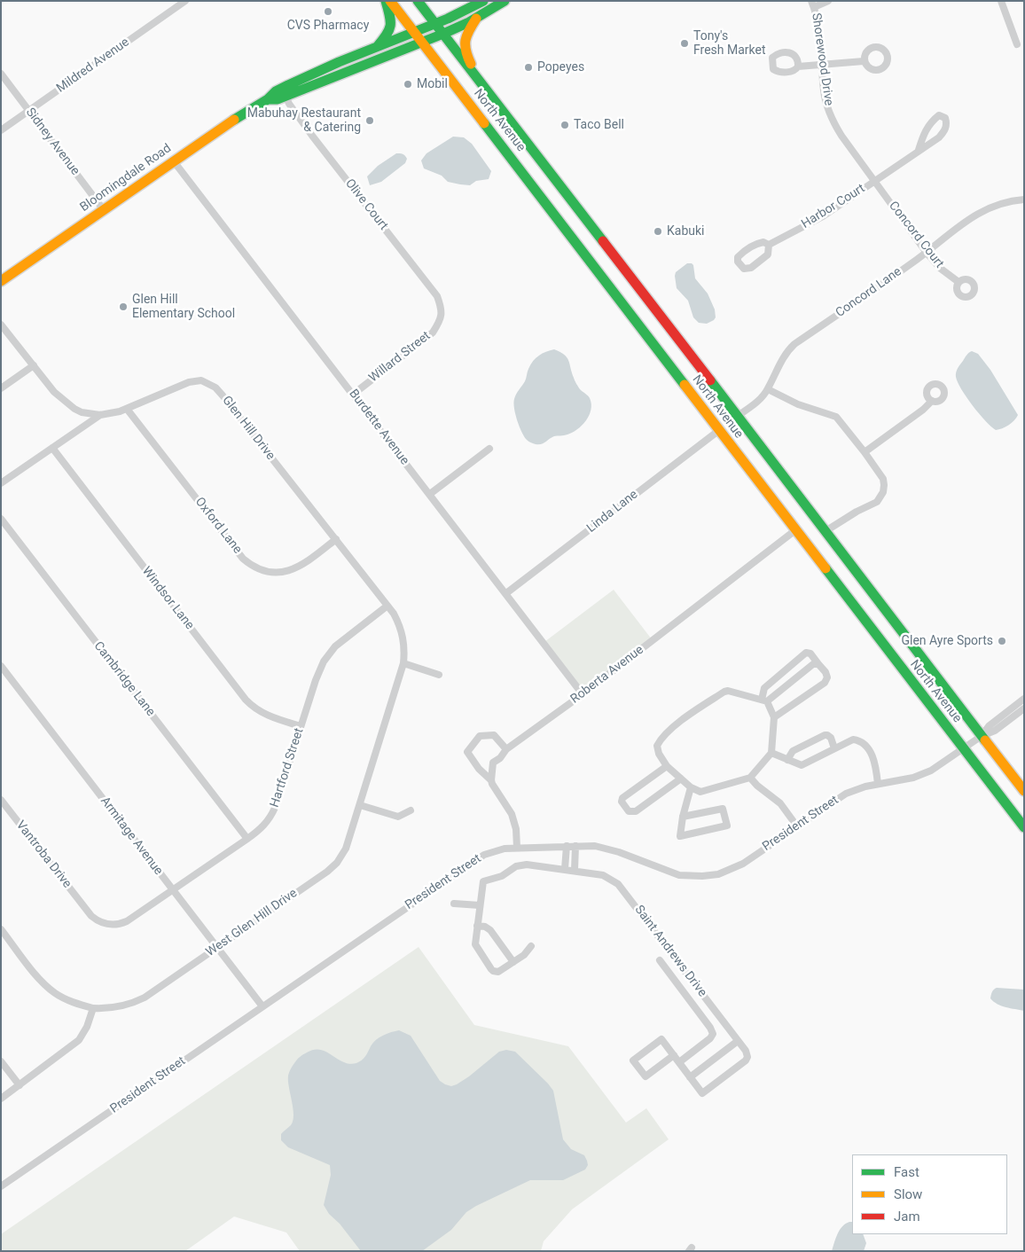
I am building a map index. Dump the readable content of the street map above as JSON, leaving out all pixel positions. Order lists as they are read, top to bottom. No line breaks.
{"streets":{"main road":["North Avenue","Bloomingdale Road"],"street":["Shorewood Drive","Mildred Avenue","Sidney Avenue","Olive Court","Harbor Court","Concord Court","Concord Lane","Willard Street","Burdette Avenue","Glen Hill Drive","Linda Lane","Oxford Lane","Windsor Lane","Roberta Avenue","Cambridge Lane","Hartford Street","President Street","Armitage Avenue","Vantroba Drive","West Glen Hill Drive","Saint Andrews Drive"]},"crossings":[["Shorewood Drive","Harbor Court"],["Shorewood Drive","Concord Court"],["Mildred Avenue","Sidney Avenue"],["North Avenue","Bloomingdale Road"],["North Avenue","Concord Lane"],["North Avenue","Linda Lane"],["North Avenue","Roberta Avenue"],["North Avenue","President Street"],["Sidney Avenue","Bloomingdale Road"],["Bloomingdale Road","Olive Court"],["Bloomingdale Road","Burdette Avenue"],["Olive Court","Willard Street"],["Harbor Court","Concord Court"],["Concord Court","Concord Lane"],["Willard Street","Burdette Avenue"],["Burdette Avenue","Linda Lane"],["Burdette Avenue","Roberta Avenue"],["Glen Hill Drive","Oxford Lane"],["Glen Hill Drive","Hartford Street"],["Glen Hill Drive","West Glen Hill Drive"],["Windsor Lane","Hartford Street"],["Cambridge Lane","Hartford Street"],["Hartford Street","Armitage Avenue"],["Hartford Street","Vantroba Drive"],["President Street","Armitage Avenue"],["Armitage Avenue","West Glen Hill Drive"]],"places":["CVS Pharmacy","Tony's Fresh Market","Popeyes","Mobil","Mabuhay Restaurant & Catering","Taco Bell","Kabuki","Glen Hill Elementary School","Glen Ayre Sports"],"legend":["Fast","Slow","Jam"]}
